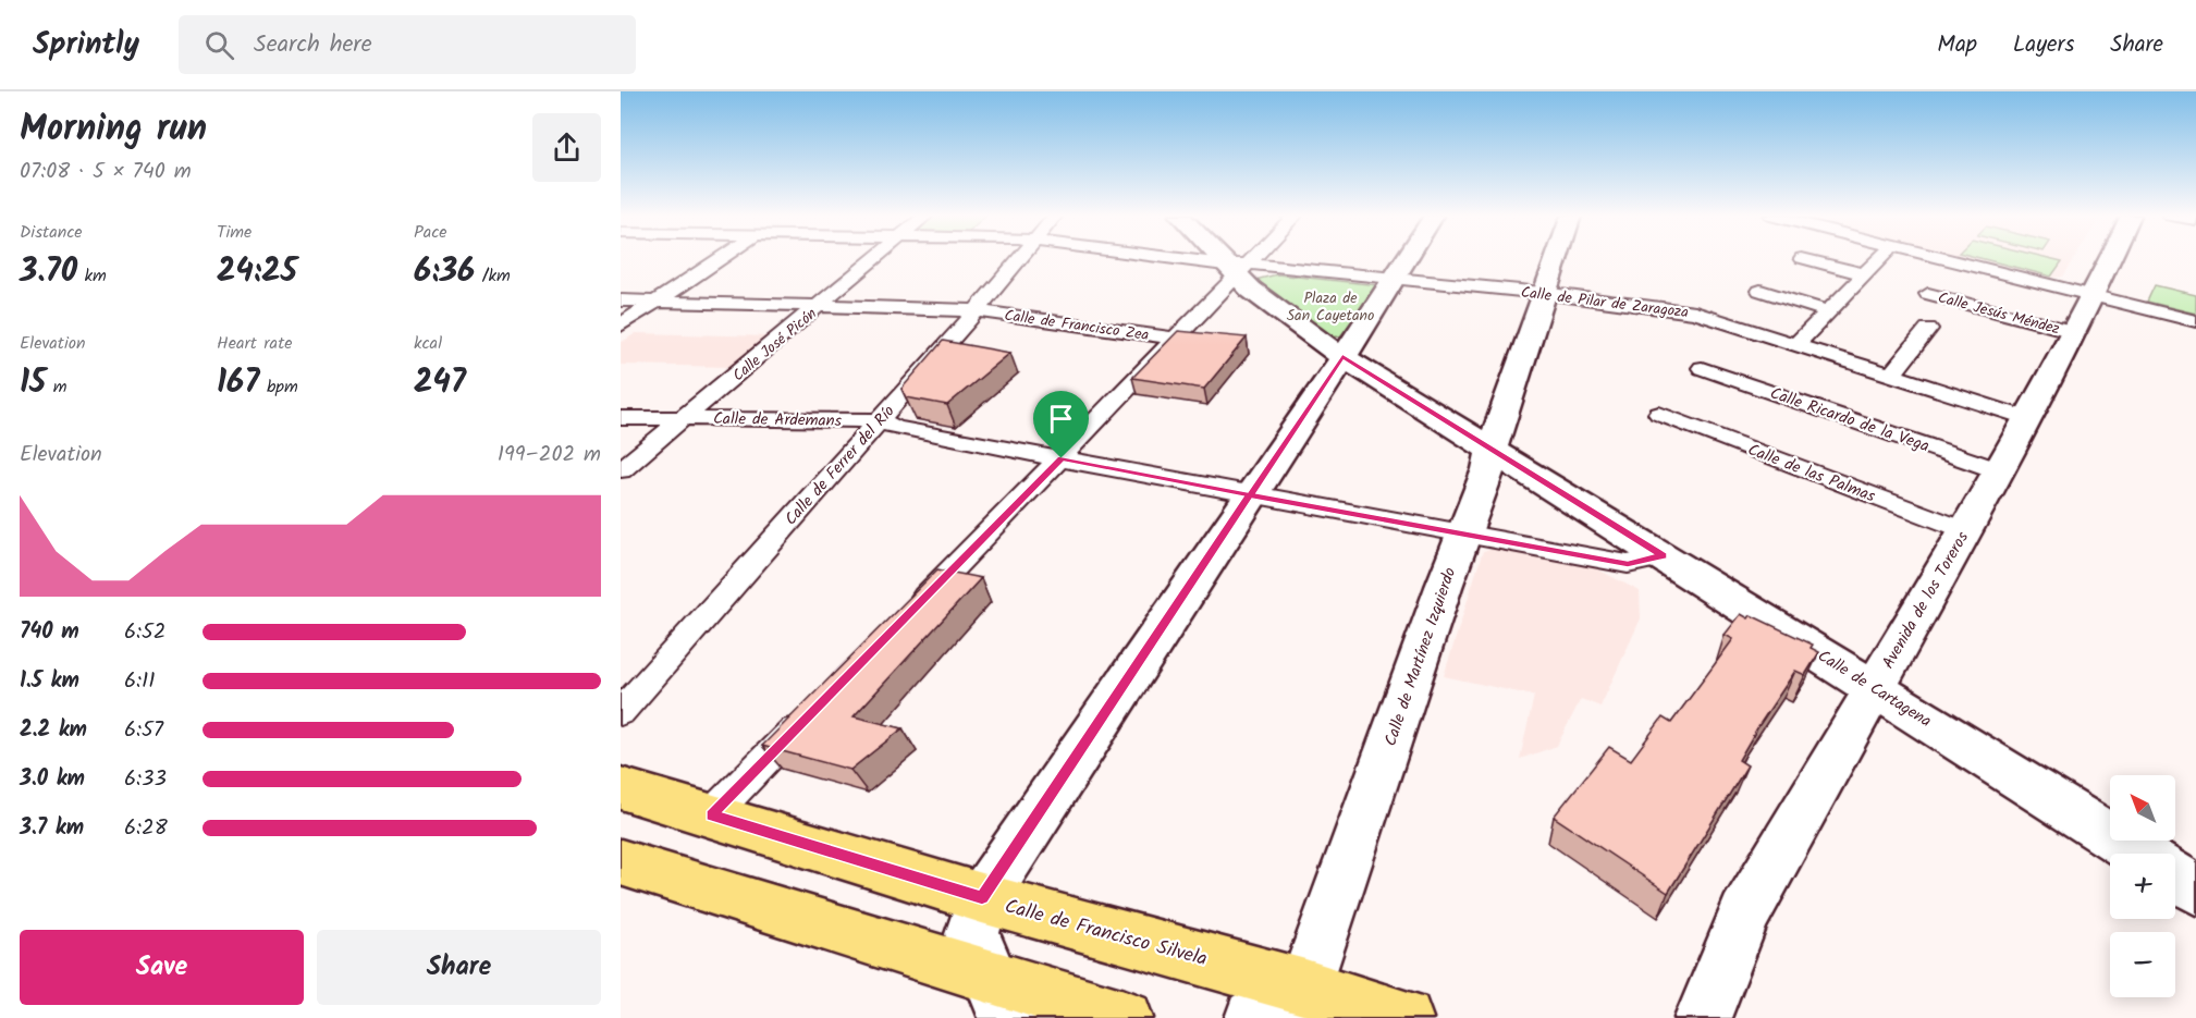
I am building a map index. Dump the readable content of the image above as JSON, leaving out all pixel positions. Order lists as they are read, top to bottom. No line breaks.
{"streets":{"main road":["Calle de Francisco Silvela"],"street":["Calle de Pilar de Zaragoza","Calle Jesús Méndez","Calle de Francisco Zea","Calle José Picón","Calle de Ardemans","Calle Ricardo de la Vega","Calle de Ferrer del Río","Calle de las Palmas","Avenida de los Toreros","Calle de Martínez Izquierdo","Calle de Cartagena"]},"crossings":[["Calle de Pilar de Zaragoza","Avenida de los Toreros"],["Calle de Pilar de Zaragoza","Calle de Martínez Izquierdo"],["Calle de Pilar de Zaragoza","Calle de Cartagena"],["Calle Jesús Méndez","Avenida de los Toreros"],["Calle de Francisco Zea","Calle José Picón"],["Calle de Francisco Zea","Calle de Ferrer del Río"],["Calle José Picón","Calle de Ardemans"],["Calle de Ardemans","Calle de Ferrer del Río"],["Calle de Ardemans","Calle de Martínez Izquierdo"],["Calle de Ardemans","Calle de Cartagena"],["Calle Ricardo de la Vega","Avenida de los Toreros"],["Calle de las Palmas","Avenida de los Toreros"],["Avenida de los Toreros","Calle de Cartagena"],["Calle de Martínez Izquierdo","Calle de Cartagena"],["Calle de Martínez Izquierdo","Calle de Francisco Silvela"]],"parks":["Plaza de San Cayetano"],"north":"top left","page":{"header":"Sprintly","search":"Search here","nav":["Map","Layers","Share"],"heading":["Morning run","07:08 · 5 × 740 m"],"stats":[["Distance","3.70 km"],["Time","24:25"],["Pace","6:36 /km"],["Elevation","15 m"],["Heart rate","167 bpm"],["kcal","247"]],"chart":["Elevation","199–202 m"],"list":[{"name":"740 m","note":"6:52"},{"name":"1.5 km","note":"6:11"},{"name":"2.2 km","note":"6:57"},{"name":"3.0 km","note":"6:33"},{"name":"3.7 km","note":"6:28"}],"map_buttons":["+","−"],"buttons":["Save","Share"]}}
